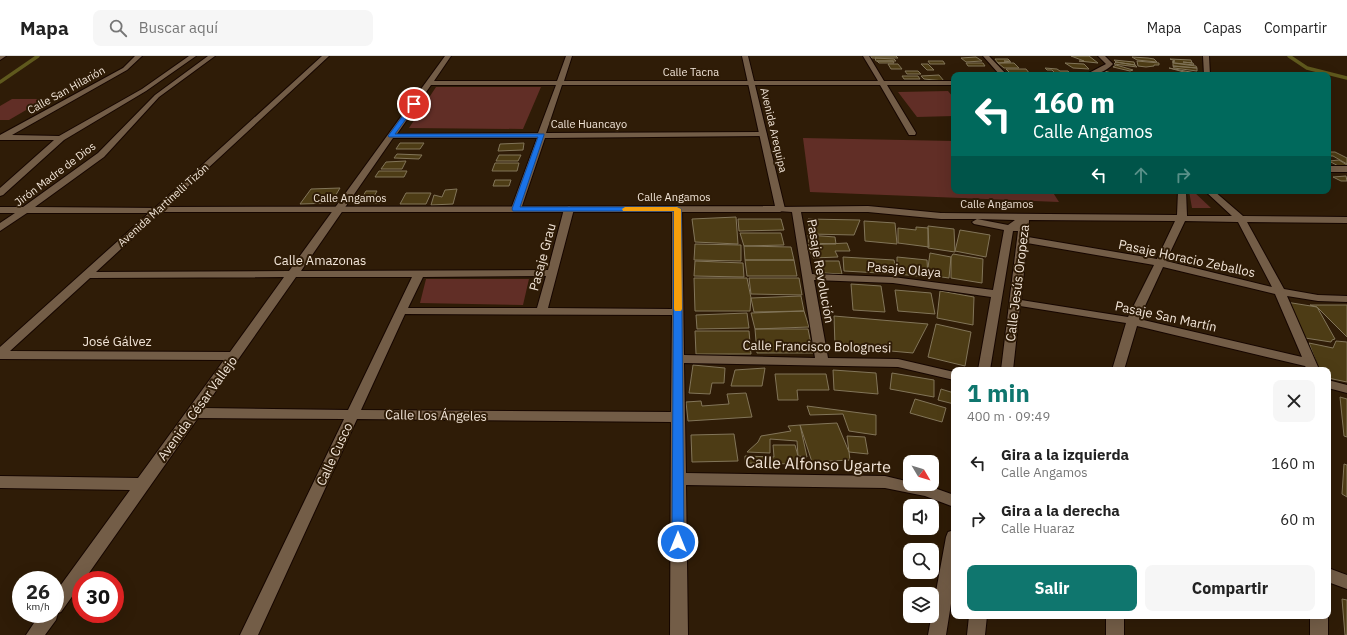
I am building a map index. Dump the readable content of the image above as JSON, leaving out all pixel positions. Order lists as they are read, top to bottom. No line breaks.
{"streets":{"street":["Calle Tacna","Calle San Hilarión","Calle Huancayo","Avenida Arequipa","Jirón Madre de Dios","Calle Angamos","Avenida Martinelli Tizón","Pasaje Grau","Pasaje Horacio Zeballos","Calle Amazonas","Pasaje Olaya","Pasaje Revolución","Calle Jesús Oropeza","Pasaje San Martín","José Gálvez","Calle Francisco Bolognesi","Avenida César Vallejo","Calle Los Ángeles","Calle Cusco","Calle Alfonso Ugarte"]},"crossings":[["Calle Tacna","Avenida Arequipa"],["Calle Tacna","Avenida César Vallejo"],["Calle Huancayo","Avenida Arequipa"],["Calle Huancayo","Avenida César Vallejo"],["Avenida Arequipa","Calle Angamos"],["Jirón Madre de Dios","Calle Angamos"],["Calle Angamos","Avenida Martinelli Tizón"],["Calle Angamos","Pasaje Grau"],["Calle Angamos","Pasaje Horacio Zeballos"],["Calle Angamos","Pasaje Revolución"],["Calle Angamos","Calle Jesús Oropeza"],["Calle Angamos","Avenida César Vallejo"],["Avenida Martinelli Tizón","Calle Amazonas"],["Avenida Martinelli Tizón","José Gálvez"],["Pasaje Grau","Calle Amazonas"],["Pasaje Horacio Zeballos","Calle Jesús Oropeza"],["Calle Amazonas","Avenida César Vallejo"],["Calle Amazonas","Calle Cusco"],["Pasaje Olaya","Pasaje Revolución"],["Pasaje Olaya","Calle Jesús Oropeza"],["Pasaje Revolución","Calle Francisco Bolognesi"],["Calle Jesús Oropeza","Pasaje San Martín"],["José Gálvez","Avenida César Vallejo"],["Avenida César Vallejo","Calle Los Ángeles"],["Calle Los Ángeles","Calle Cusco"]],"north":"bottom right","page":{"header":"Mapa","search":"Buscar aquí","nav":["Mapa","Capas","Compartir"],"turn":["160 m","Calle Angamos"],"heading":["1 min","400 m · 09:49"],"list":[{"name":"Gira a la izquierda","note":"Calle Angamos","value":"160 m"},{"name":"Gira a la derecha","note":"Calle Huaraz","value":"60 m"}],"buttons":["Salir","Compartir"],"speed":"26 km/h","limit":"30"}}
